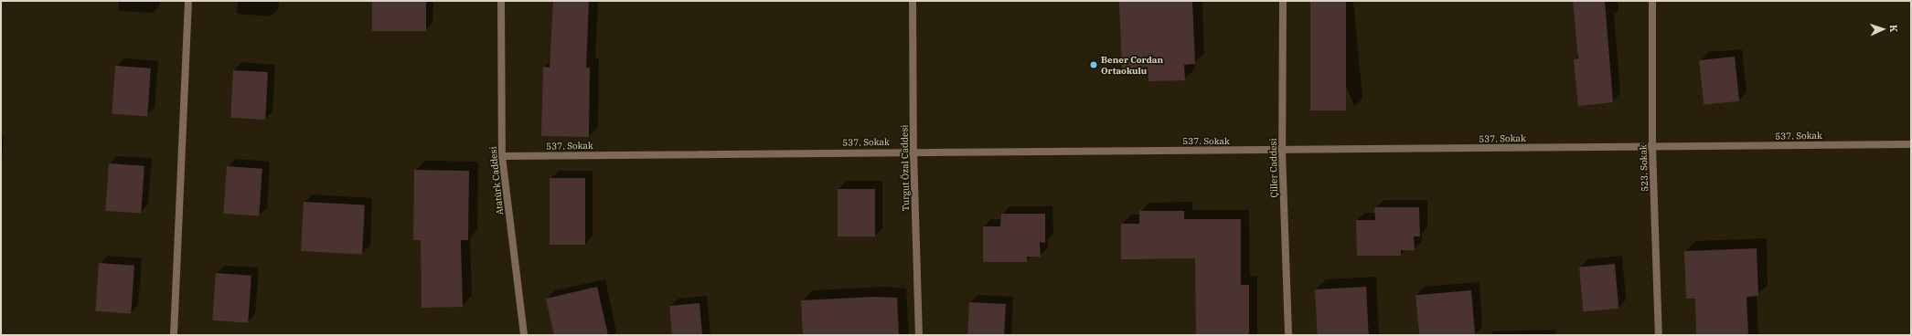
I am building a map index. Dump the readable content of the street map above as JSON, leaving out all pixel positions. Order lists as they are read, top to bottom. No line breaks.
{"streets":{"street":["537. Sokak","Turgut Özal Caddesi","Çiller Caddesi","523. Sokak","Atatürk Caddesi"]},"crossings":[["537. Sokak","Turgut Özal Caddesi"],["537. Sokak","Çiller Caddesi"],["537. Sokak","523. Sokak"],["537. Sokak","Atatürk Caddesi"]],"places":["Bener Cordan Ortaokulu"],"north":"right"}
